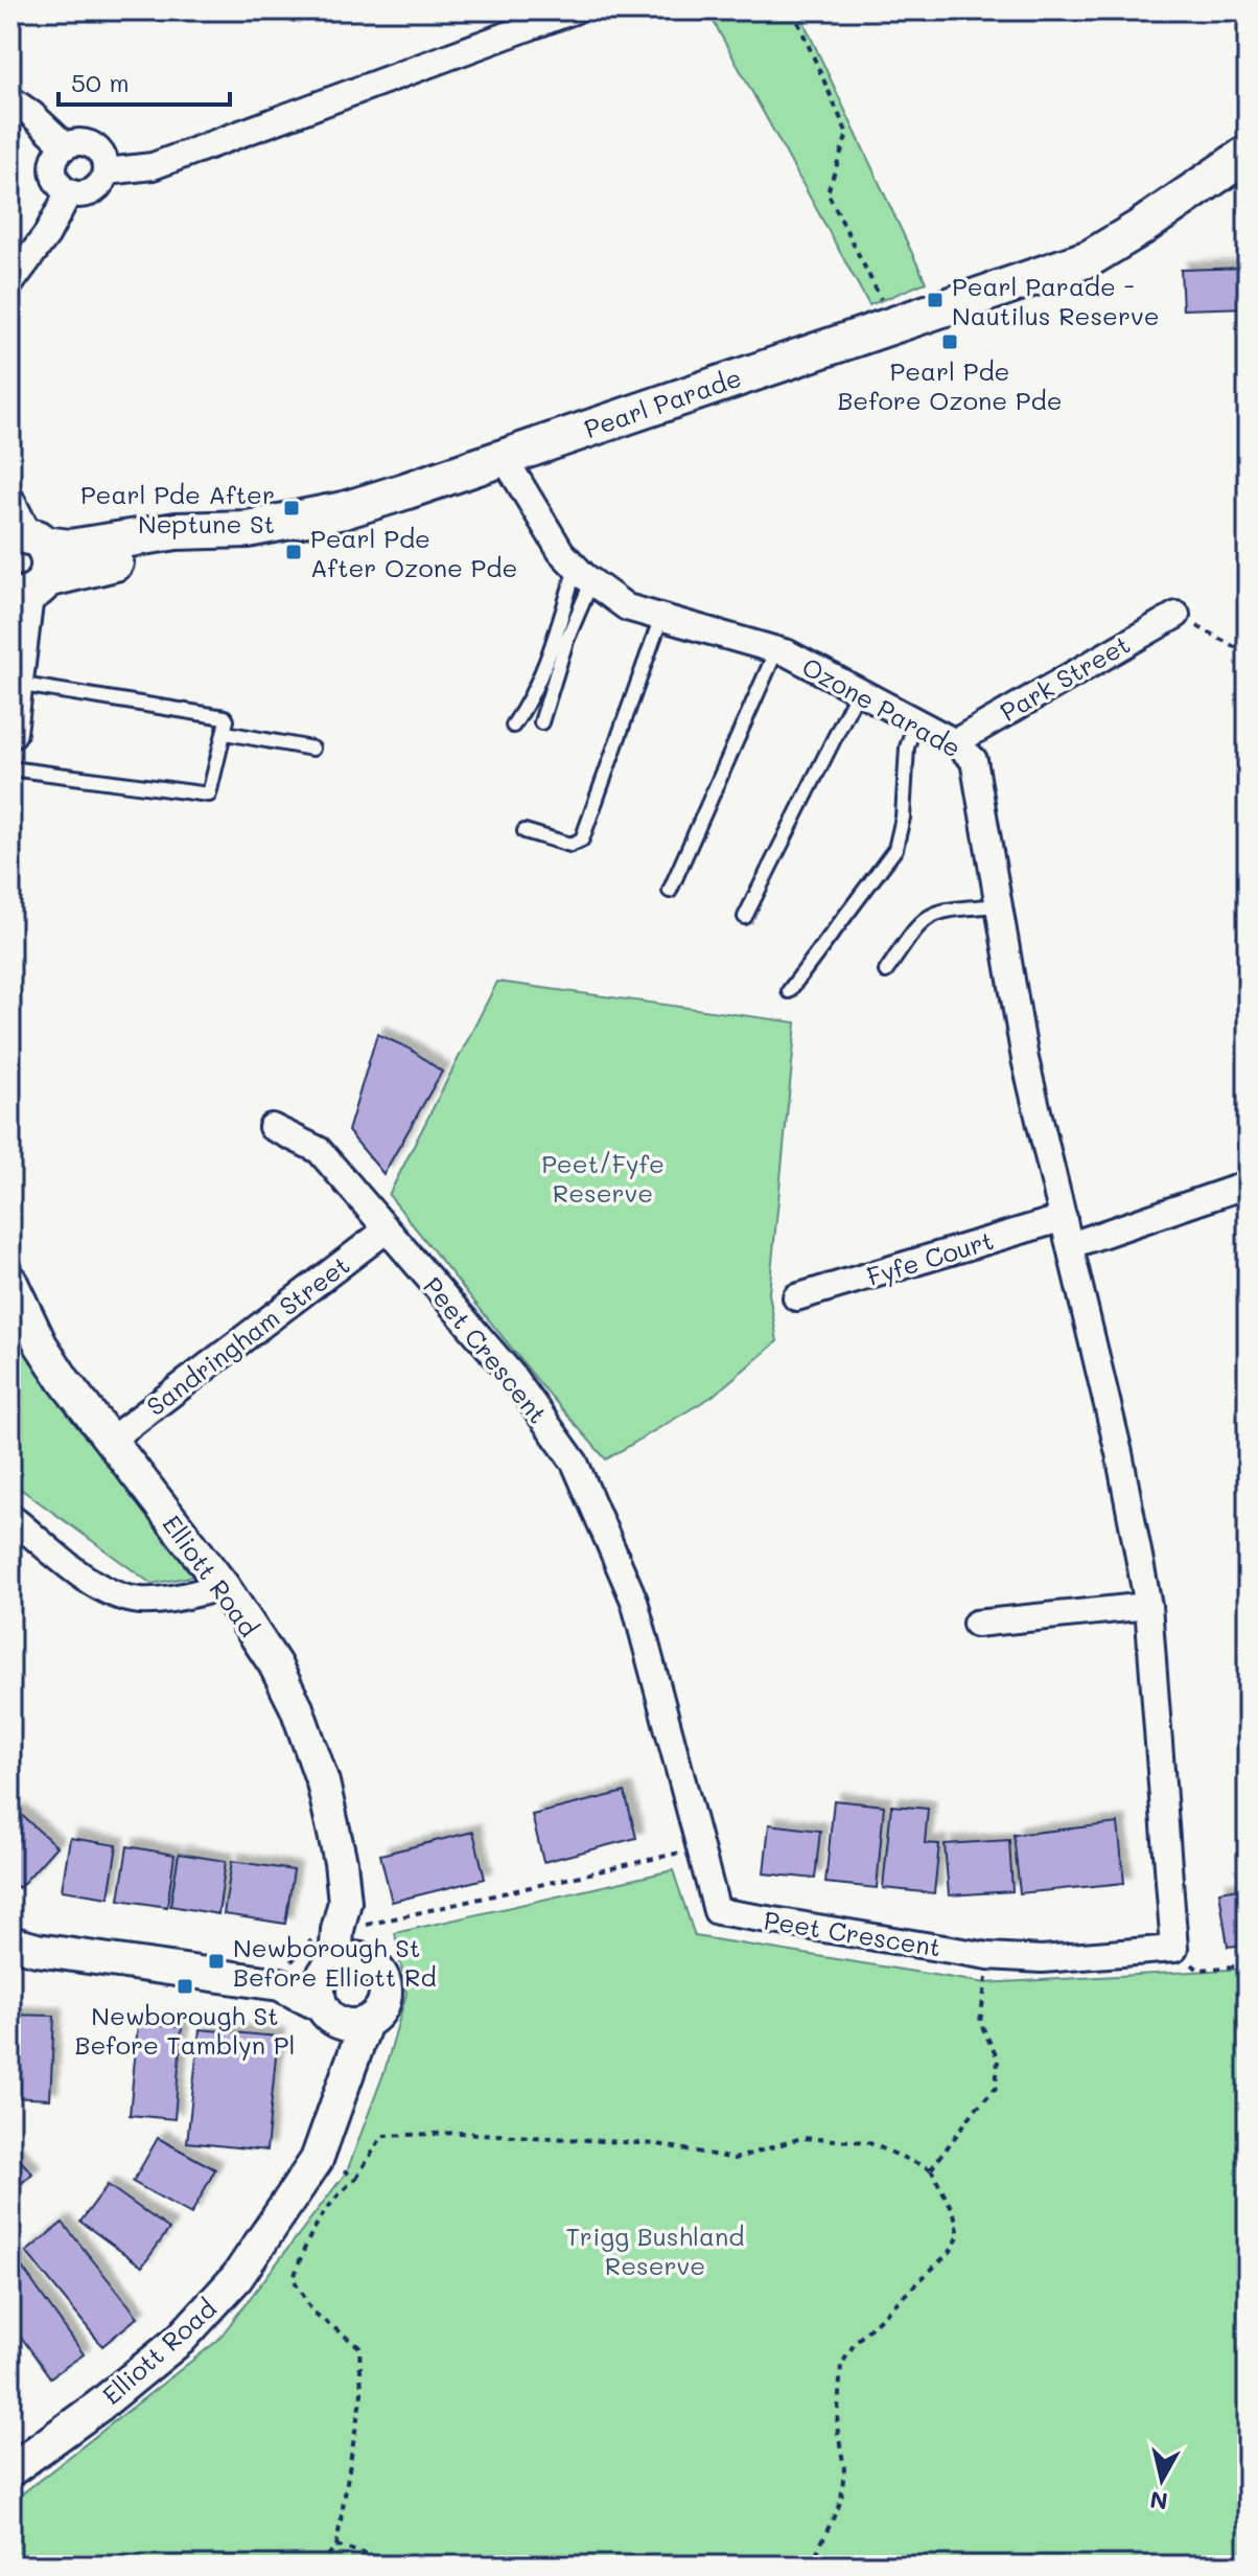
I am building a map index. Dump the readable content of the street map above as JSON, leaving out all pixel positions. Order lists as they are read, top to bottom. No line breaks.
{"streets":{"main road":["Pearl Parade"],"street":["Park Street","Ozone Parade","Fyfe Court","Sandringham Street","Peet Crescent","Elliott Road"]},"crossings":[["Pearl Parade","Ozone Parade"],["Park Street","Ozone Parade"],["Ozone Parade","Fyfe Court"],["Sandringham Street","Peet Crescent"],["Sandringham Street","Elliott Road"]],"parks":["Peet/Fyfe Reserve","Trigg Bushland Reserve"],"places":{"transit":["Pearl Parade - Nautilus Reserve","Pearl Pde Before Ozone Pde","Pearl Pde After Neptune St","Pearl Pde After Ozone Pde","Newborough St Before Elliott Rd","Newborough St Before Tamblyn Pl"]},"scale_bar":"50 m","north":"bottom"}
